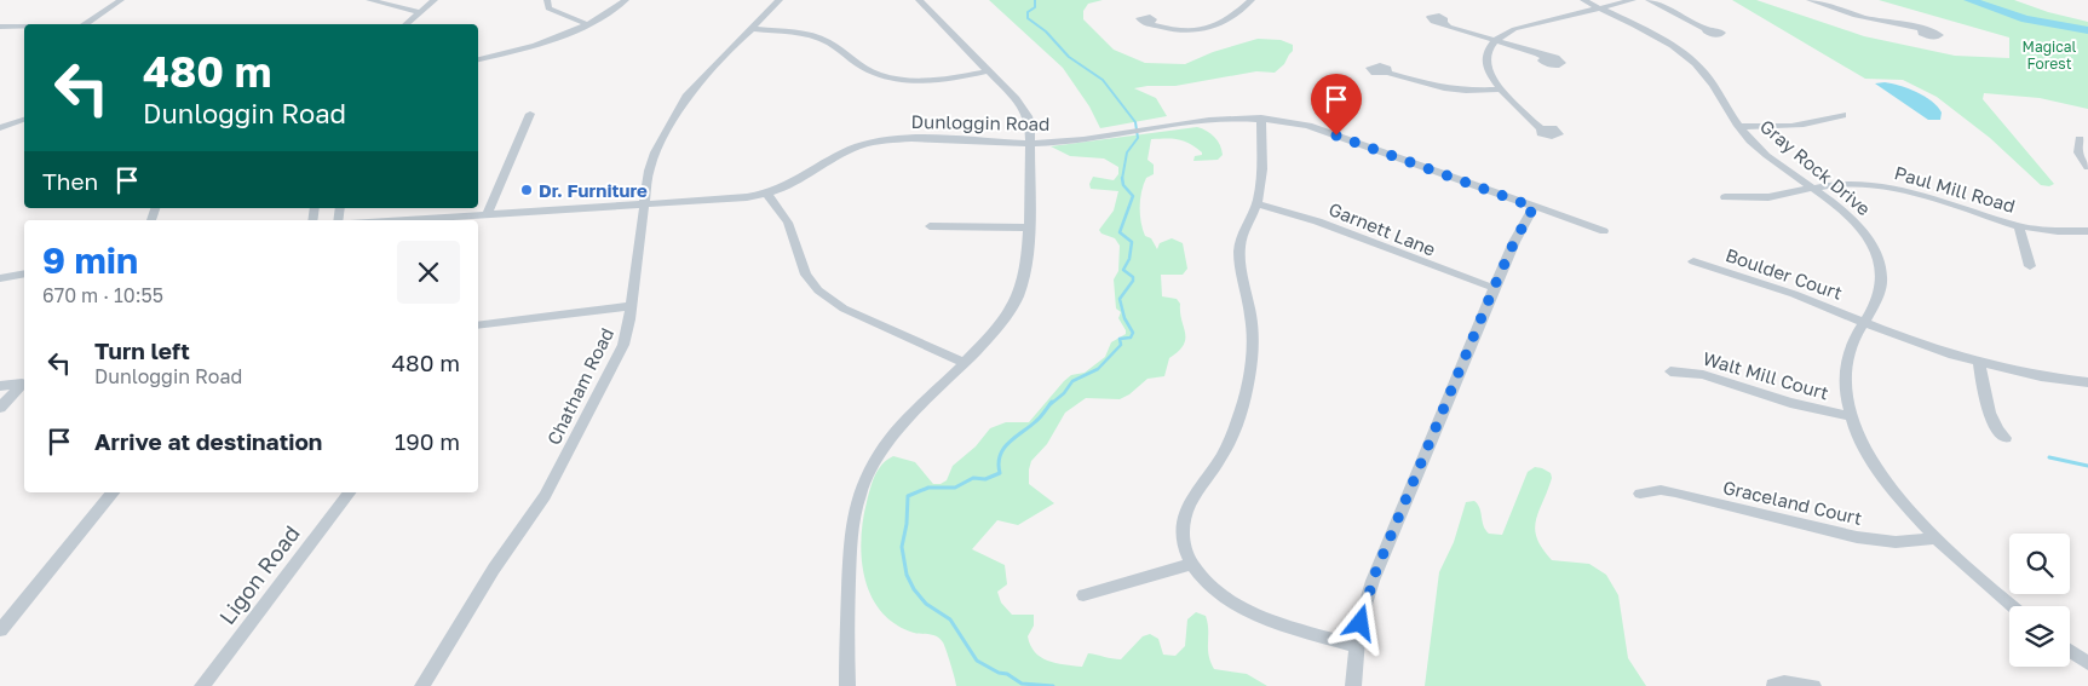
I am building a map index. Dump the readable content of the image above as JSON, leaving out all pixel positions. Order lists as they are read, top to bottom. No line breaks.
{"streets":{"street":["Dunloggin Road","Gray Rock Drive","Paul Mill Road","Garnett Lane","Boulder Court","Walt Mill Court","Chatham Road","Graceland Court","Ligon Road"]},"crossings":[["Dunloggin Road","Chatham Road"],["Gray Rock Drive","Paul Mill Road"],["Gray Rock Drive","Boulder Court"],["Gray Rock Drive","Walt Mill Court"],["Gray Rock Drive","Graceland Court"]],"parks":["Magical Forest"],"places":["Dr. Furniture"],"page":{"turn":["480 m","Dunloggin Road"],"then":"Then","heading":["9 min","670 m · 10:55"],"list":[{"name":"Turn left","note":"Dunloggin Road","value":"480 m"},{"name":"Arrive at destination","value":"190 m"}]}}
